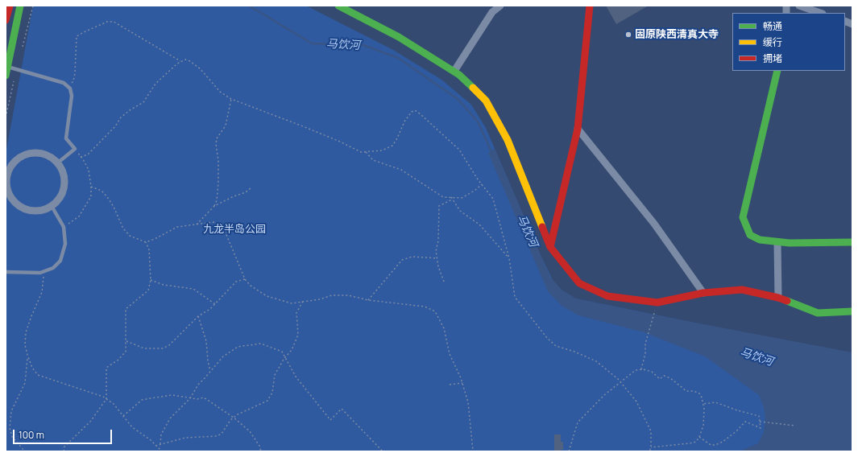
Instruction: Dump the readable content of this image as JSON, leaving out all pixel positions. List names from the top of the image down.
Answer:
{
  "water": ["马饮河"],
  "parks": ["九龙半岛公园"],
  "places": ["固原陕西清真大寺"],
  "legend": ["畅通", "缓行", "拥堵"],
  "scale_bar": "100 m"
}
